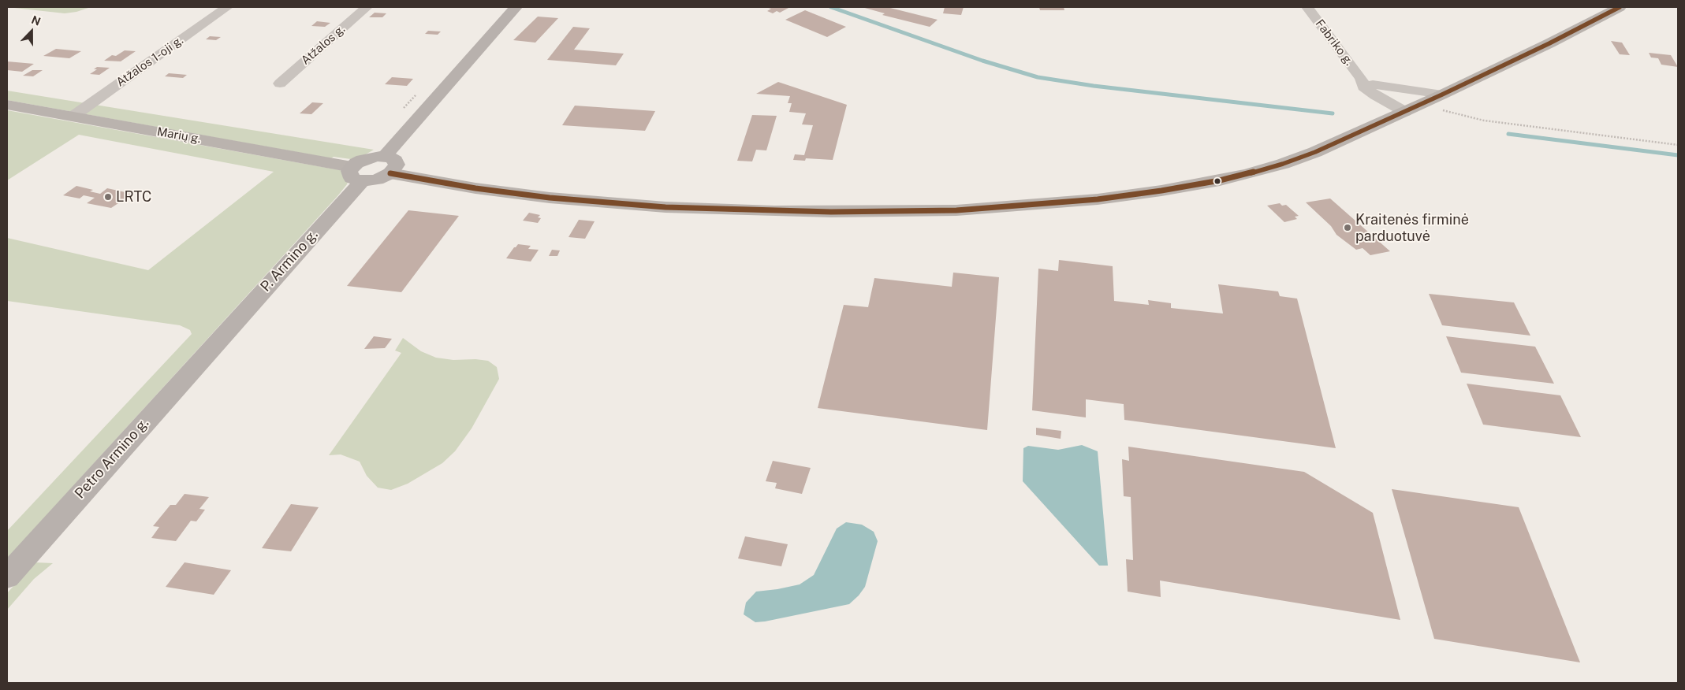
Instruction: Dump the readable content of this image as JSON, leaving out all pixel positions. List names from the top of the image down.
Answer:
{
  "streets": {
    "main road": ["P. Armino g.", "Petro Armino g."],
    "street": [
      "Fabriko g.",
      "Atžalos g.",
      "Atžalos 1-oji g.",
      "Marių g."
    ]
  },
  "crossings": [
    ["Atžalos 1-oji g.", "Marių g."],
    ["Marių g.", "P. Armino g."],
    ["P. Armino g.", "Petro Armino g."]
  ],
  "places": ["LRTC", "Kraitenės firminė parduotuvė"],
  "north": "top"
}
